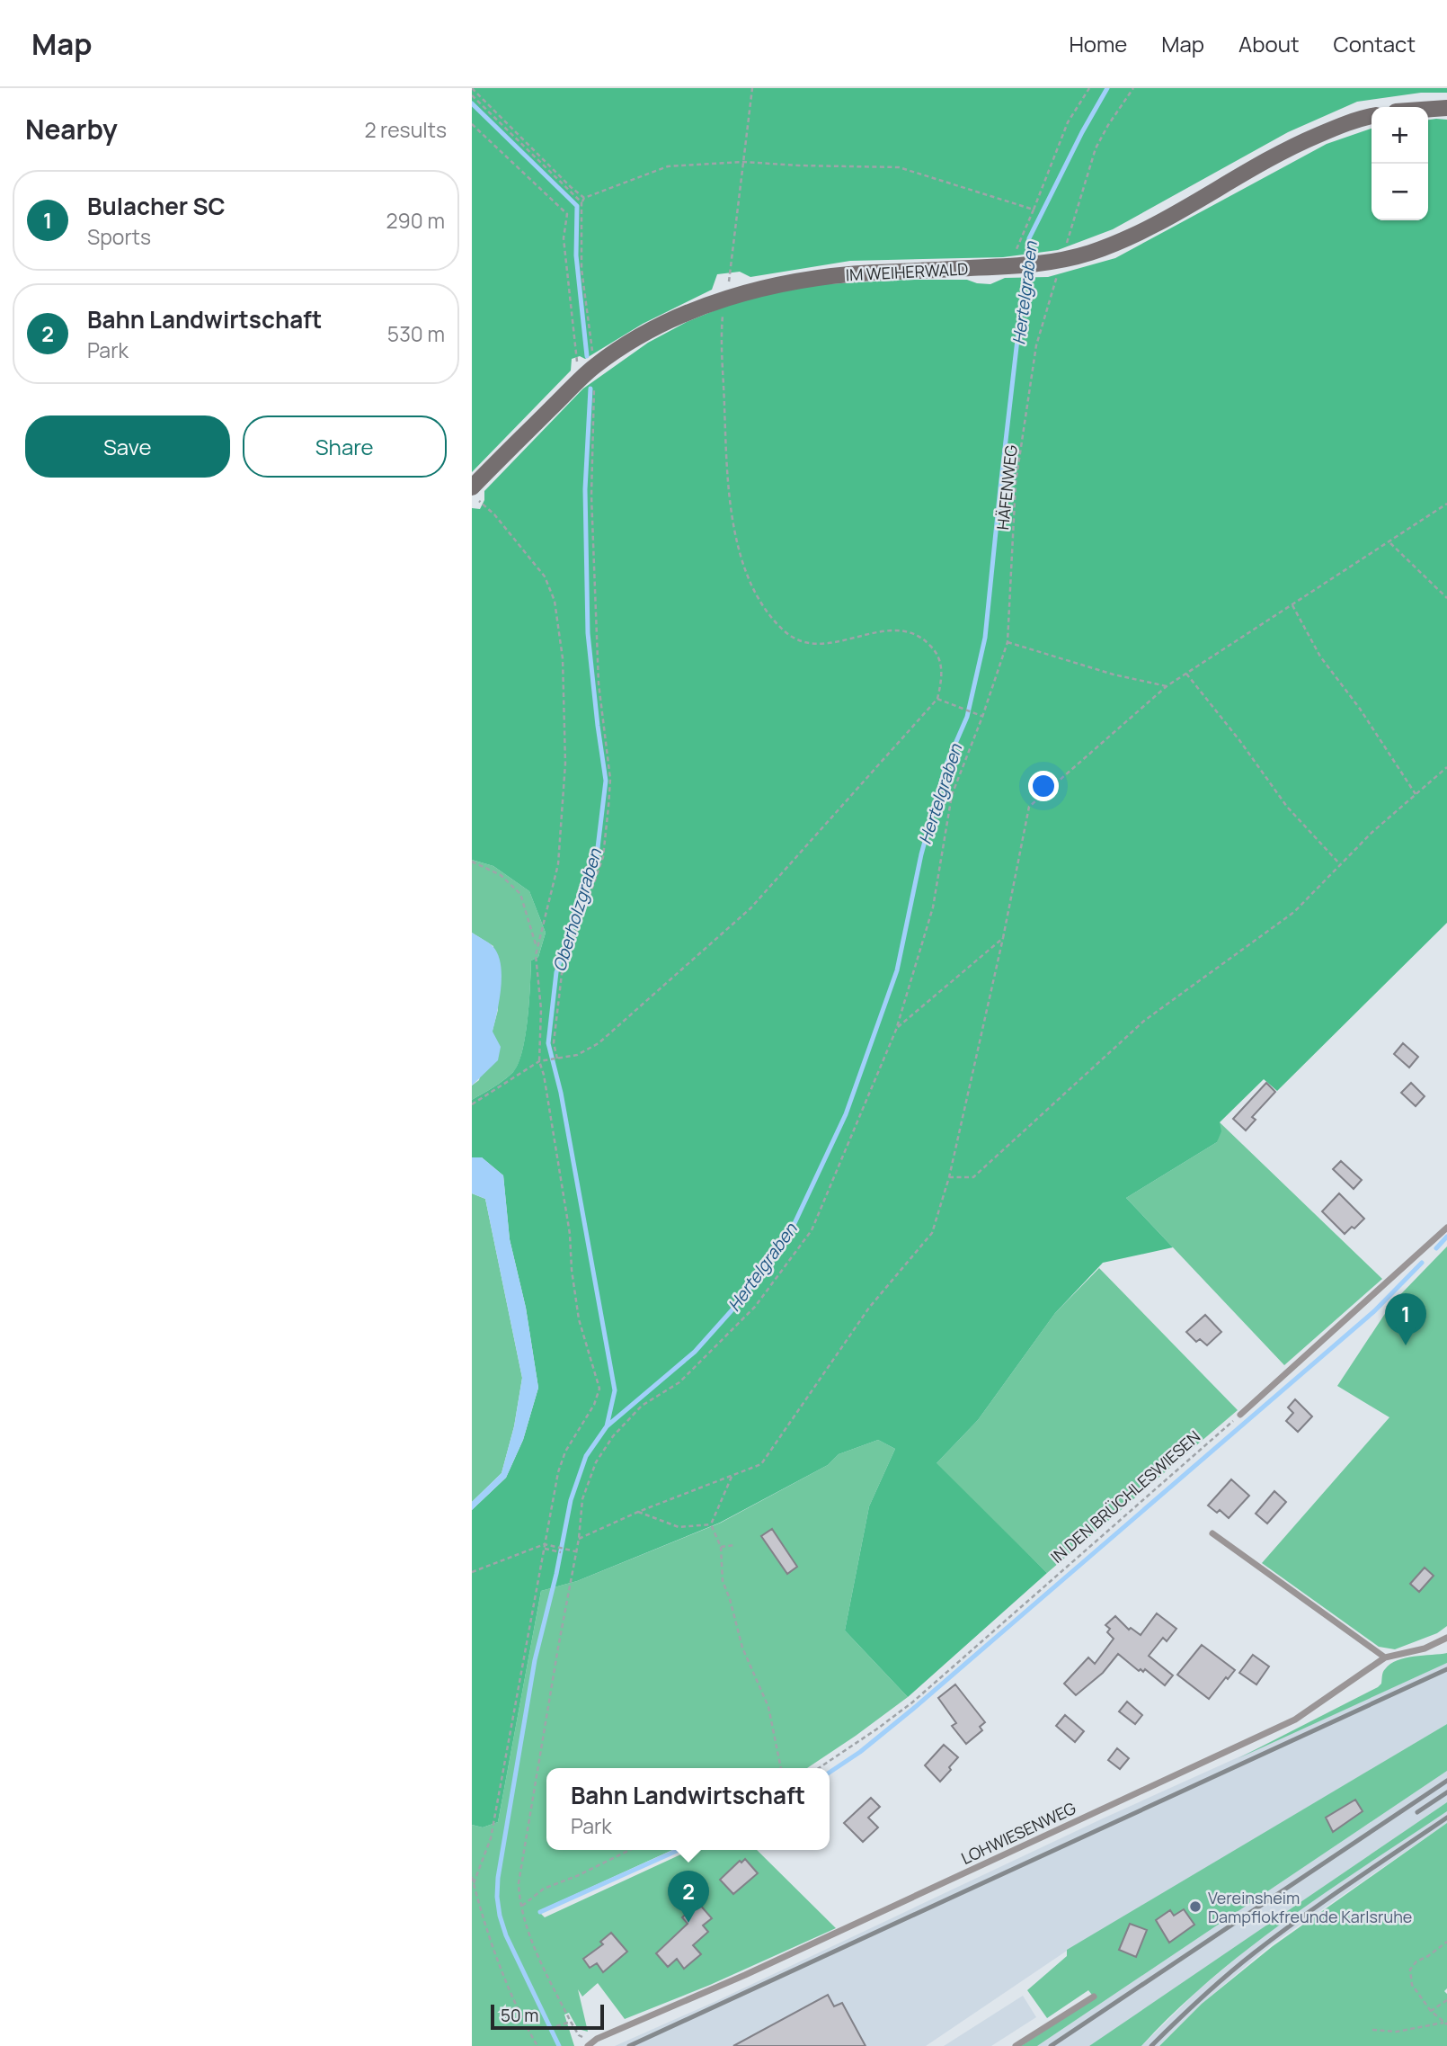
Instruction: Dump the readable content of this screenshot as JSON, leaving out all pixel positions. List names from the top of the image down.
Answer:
{
  "streets": {
    "street": ["IM WEIHERWALD"],
    "lane": ["LOHWIESENWEG"],
    "path": ["HÄFENWEG", "IN DEN BRÜCHLESWIESEN"]
  },
  "crossings": [
    ["IM WEIHERWALD", "HÄFENWEG"]
  ],
  "water": ["Hertelgraben", "Oberholzgraben"],
  "places": ["Vereinsheim Dampflokfreunde Karlsruhe"],
  "scale_bar": "50 m",
  "page": {
    "header": "Map",
    "nav": [
      "Home",
      "Map",
      "About",
      "Contact"
    ],
    "heading": ["Nearby", "2 results"],
    "map_buttons": ["+", "−"],
    "list": [
      {
        "mark": "1",
        "name": "Bulacher SC",
        "note": "Sports",
        "value": "290 m"
      },
      {
        "mark": "2",
        "name": "Bahn Landwirtschaft",
        "note": "Park",
        "value": "530 m"
      }
    ],
    "buttons": ["Save", "Share"],
    "pins": ["1", "2"],
    "popup": ["Bahn Landwirtschaft", "Park"],
    "scale": "50 m"
  }
}
